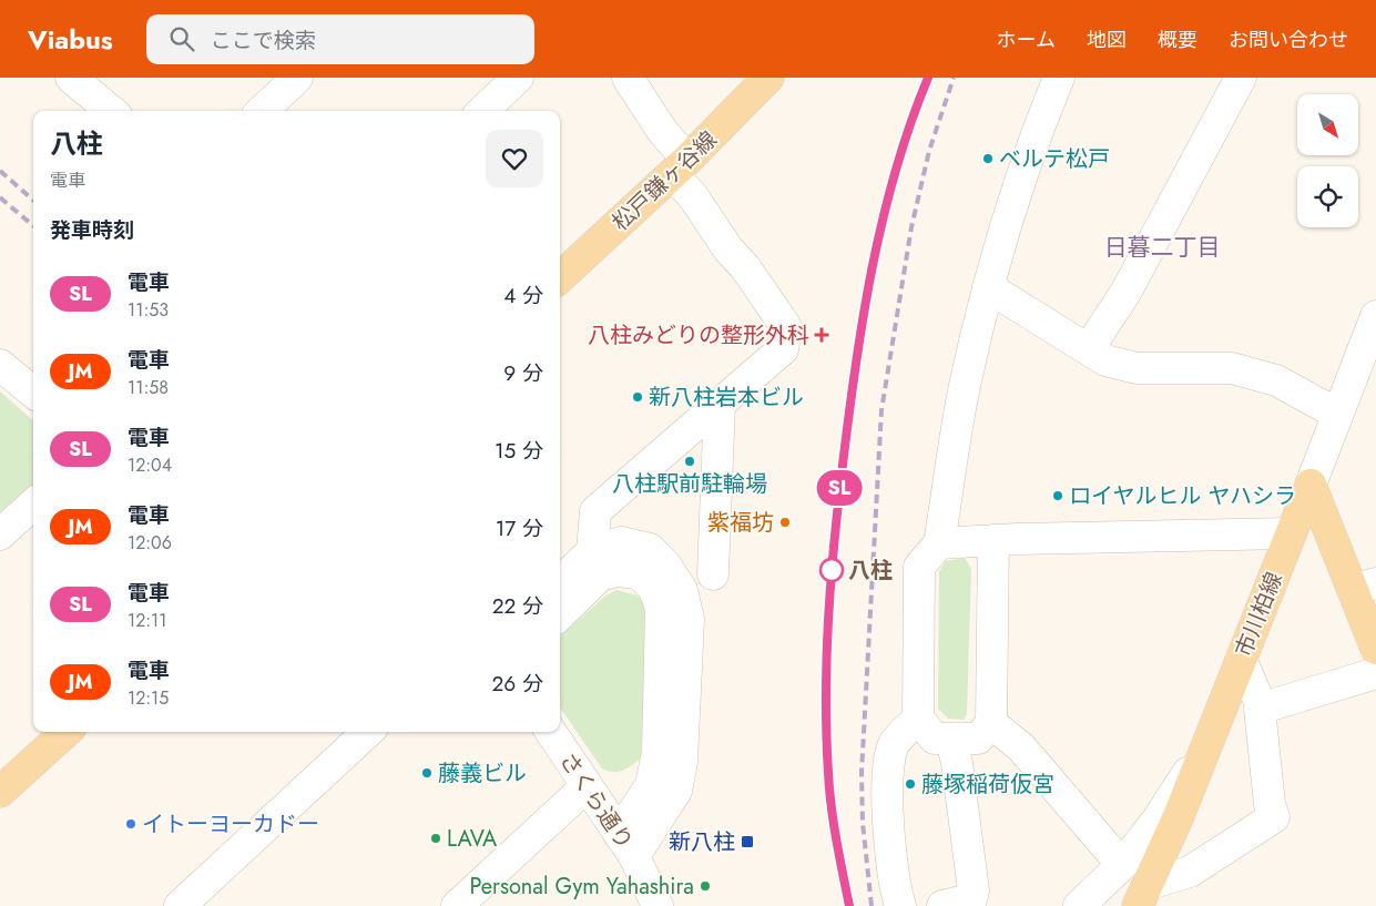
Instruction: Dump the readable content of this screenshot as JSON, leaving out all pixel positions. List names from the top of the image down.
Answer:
{
  "streets": {
    "main road": ["松戸鎌ヶ谷線", "市川柏線"],
    "street": ["さくら通り"]
  },
  "districts": ["日暮二丁目"],
  "places": {
    "other": [
      "ベルテ松戸",
      "新八柱岩本ビル",
      "八柱駅前駐輪場",
      "ロイヤルヒル ヤハシラ",
      "紫福坊",
      "八柱",
      "藤義ビル",
      "藤塚稲荷仮宮",
      "イトーヨーカドー",
      "LAVA",
      "Personal Gym Yahashira"
    ],
    "health": ["八柱みどりの整形外科"],
    "transit": ["新八柱"]
  },
  "north": "bottom right",
  "page": {
    "header": "Viabus",
    "search": "ここで検索",
    "nav": [
      "ホーム",
      "地図",
      "概要",
      "お問い合わせ"
    ],
    "on_map": "SL",
    "heading": [
      ["八柱", "電車"],
      "発車時刻"
    ],
    "list": [
      {
        "mark": "SL",
        "name": "電車",
        "note": "11:53",
        "value": "4 分"
      },
      {
        "mark": "JM",
        "name": "電車",
        "note": "11:58",
        "value": "9 分"
      },
      {
        "mark": "SL",
        "name": "電車",
        "note": "12:04",
        "value": "15 分"
      },
      {
        "mark": "JM",
        "name": "電車",
        "note": "12:06",
        "value": "17 分"
      },
      {
        "mark": "SL",
        "name": "電車",
        "note": "12:11",
        "value": "22 分"
      },
      {
        "mark": "JM",
        "name": "電車",
        "note": "12:15",
        "value": "26 分"
      }
    ]
  }
}
